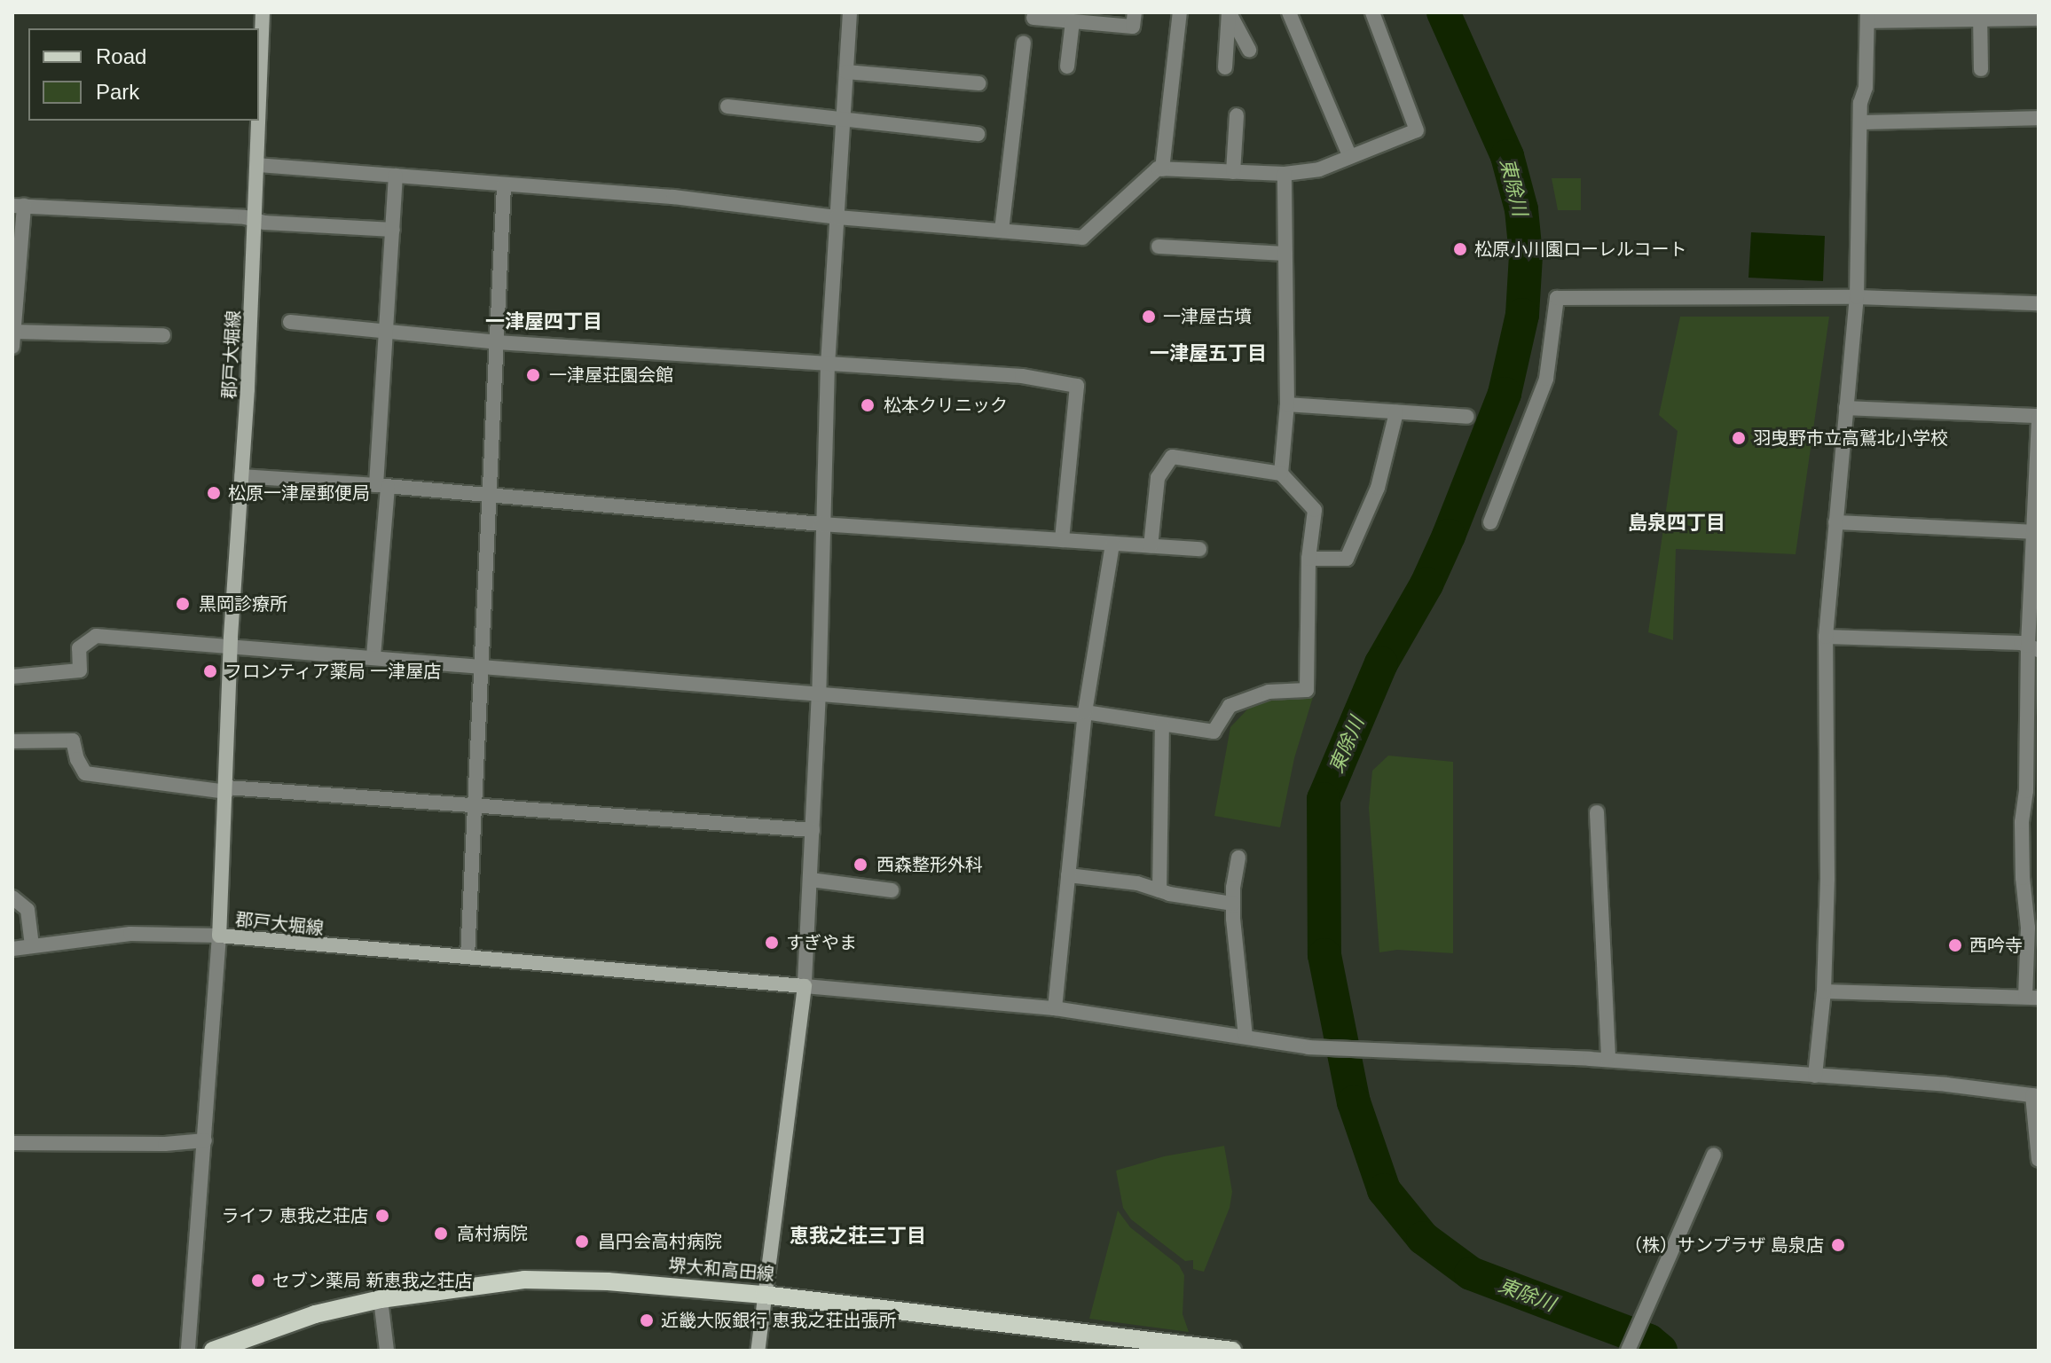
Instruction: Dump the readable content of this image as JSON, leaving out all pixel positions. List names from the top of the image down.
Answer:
{
  "streets": {
    "main road": ["郡戸大堀線", "堺大和高田線"]
  },
  "districts": [
    "一津屋四丁目",
    "一津屋五丁目",
    "島泉四丁目",
    "恵我之荘三丁目"
  ],
  "water": ["東除川"],
  "places": [
    "松原小川園ローレルコート",
    "一津屋古墳",
    "一津屋荘園会館",
    "松本クリニック",
    "羽曳野市立高鷲北小学校",
    "松原一津屋郵便局",
    "黒岡診療所",
    "フロンティア薬局 一津屋店",
    "西森整形外科",
    "すぎやま",
    "西吟寺",
    "ライフ 恵我之荘店",
    "高村病院",
    "昌円会高村病院",
    "（株）サンプラザ 島泉店",
    "セブン薬局 新恵我之荘店",
    "近畿大阪銀行 恵我之荘出張所"
  ],
  "legend": ["Road", "Park"]
}
